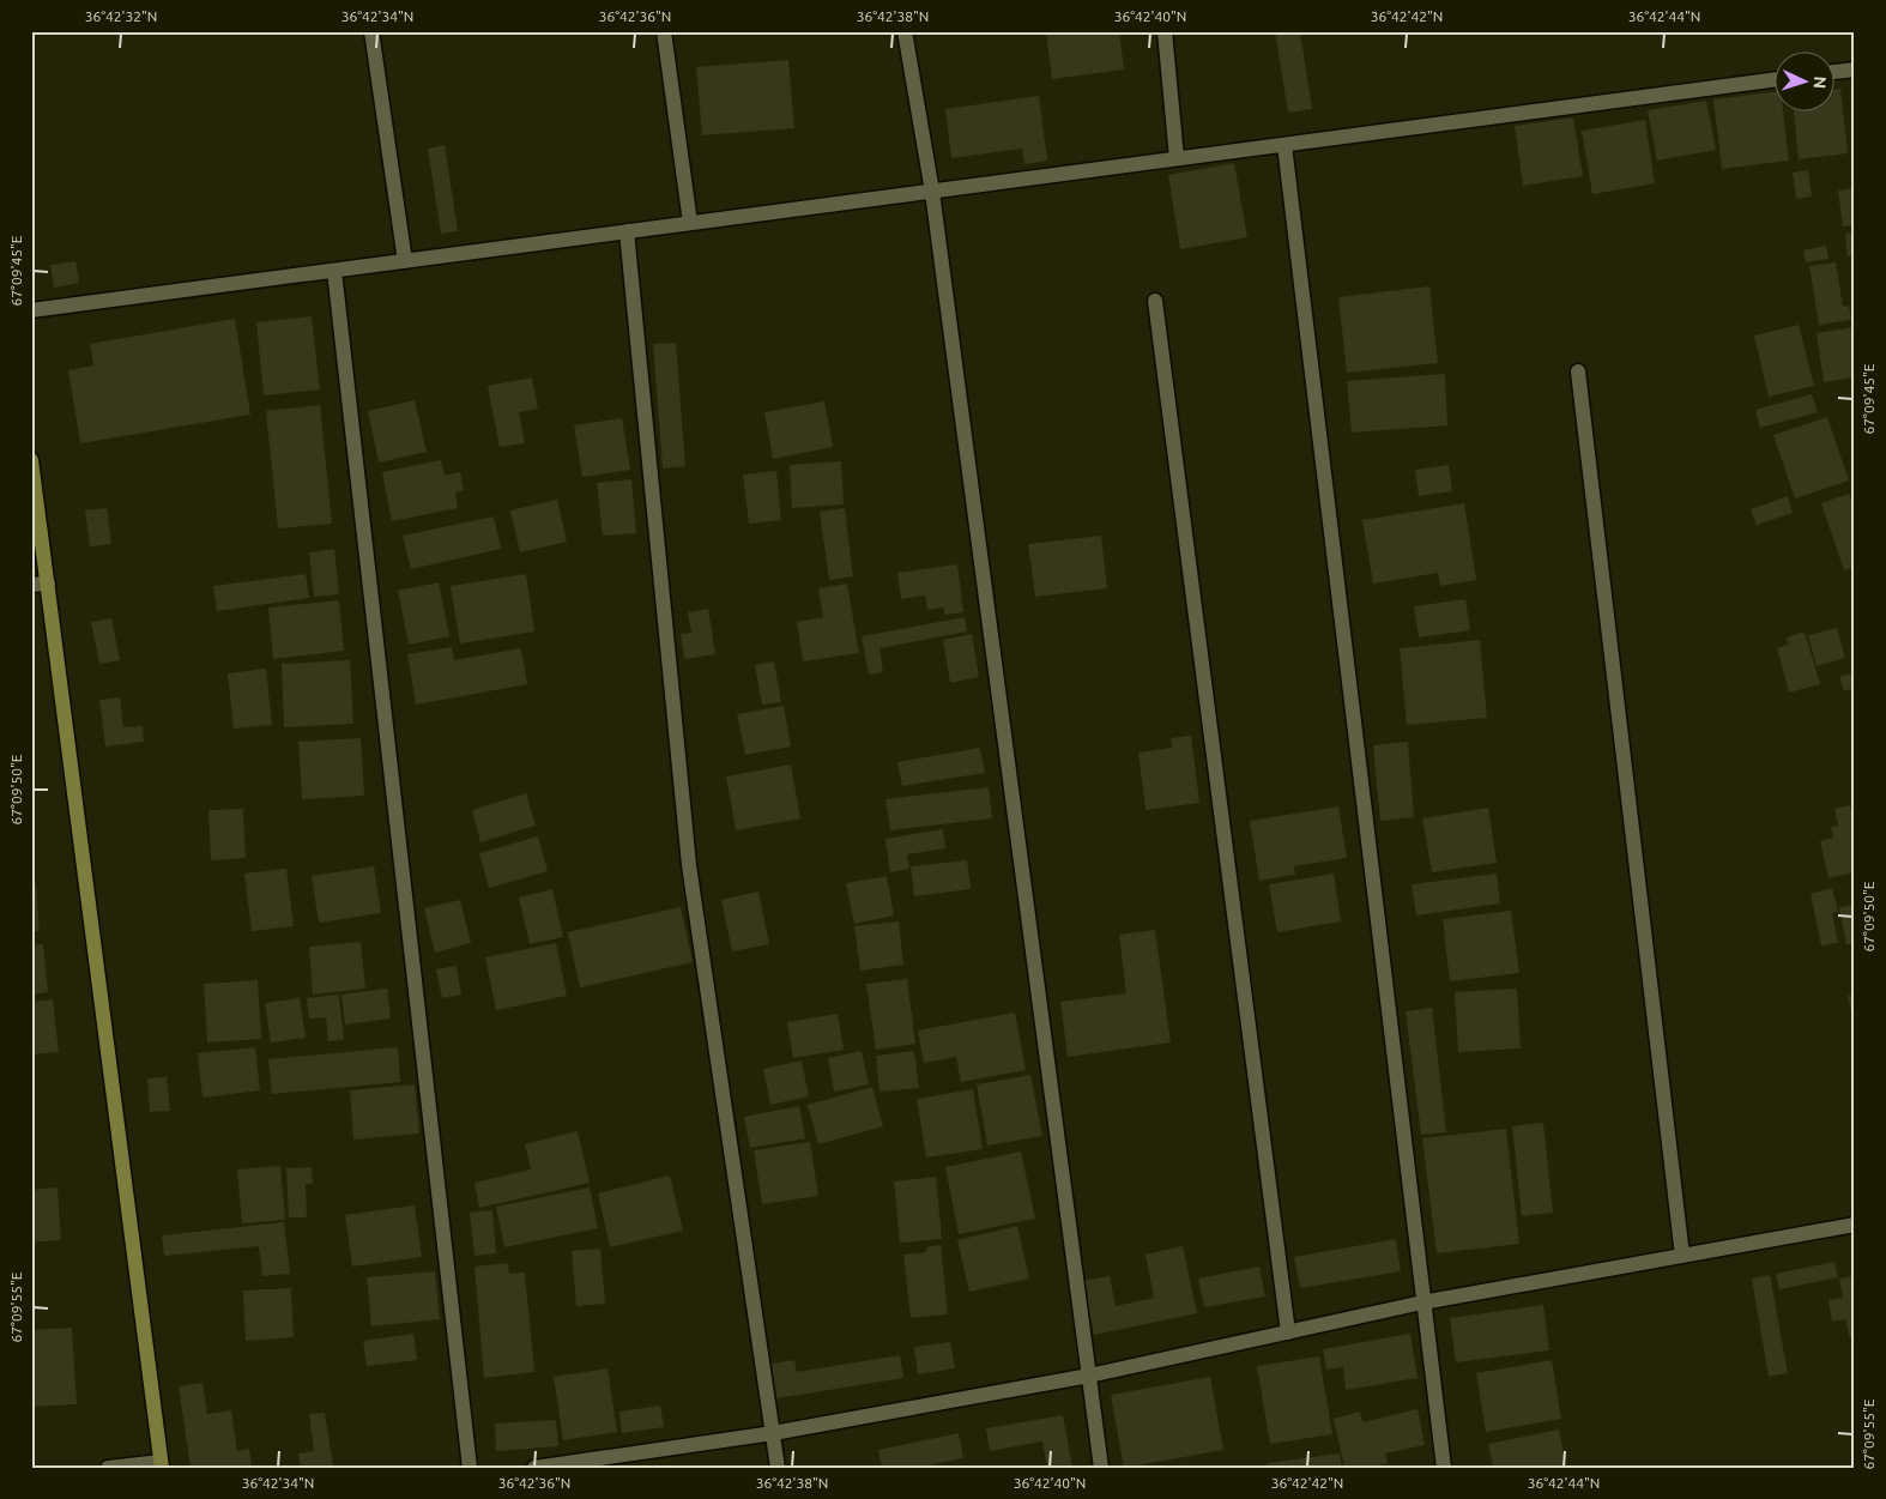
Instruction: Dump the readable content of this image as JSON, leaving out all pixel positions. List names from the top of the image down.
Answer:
{
  "north": "right",
  "coordinates": [
    "36°42'32\"N",
    "36°42'34\"N",
    "36°42'36\"N",
    "36°42'38\"N",
    "36°42'40\"N",
    "36°42'42\"N",
    "36°42'44\"N",
    "67°09'45\"E",
    "67°09'50\"E",
    "67°09'55\"E"
  ]
}
